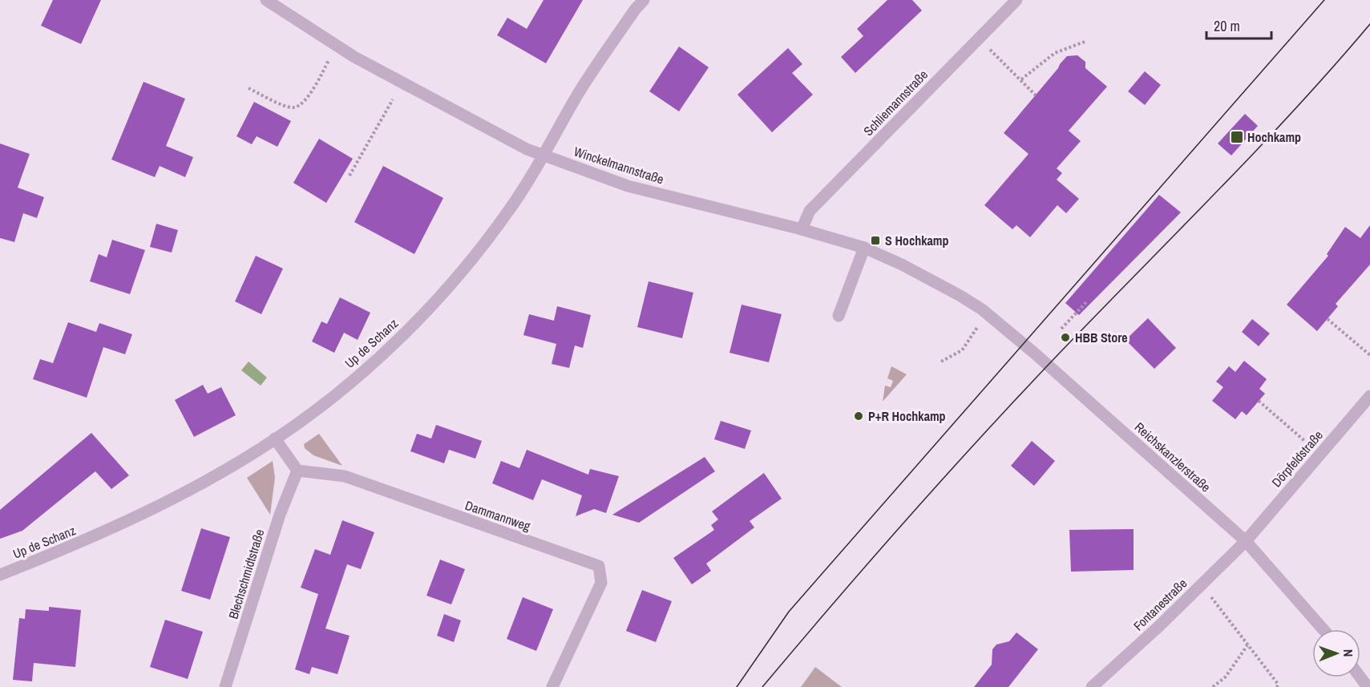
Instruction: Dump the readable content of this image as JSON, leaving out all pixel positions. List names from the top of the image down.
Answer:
{
  "streets": {
    "street": [
      "Schliemannstraße",
      "Winckelmannstraße",
      "Up de Schanz",
      "Reichskanzlerstraße",
      "Dörpfeldstraße",
      "Dammannweg",
      "Blechschmidtstraße",
      "Fontanestraße"
    ]
  },
  "crossings": [
    ["Schliemannstraße", "Winckelmannstraße"],
    ["Winckelmannstraße", "Up de Schanz"],
    ["Winckelmannstraße", "Reichskanzlerstraße"],
    ["Reichskanzlerstraße", "Dörpfeldstraße"],
    ["Reichskanzlerstraße", "Fontanestraße"],
    ["Dörpfeldstraße", "Fontanestraße"],
    ["Dammannweg", "Blechschmidtstraße"]
  ],
  "places": {
    "transit": ["Hochkamp", "S Hochkamp"],
    "other": ["HBB Store", "P+R Hochkamp"]
  },
  "scale_bar": "20 m",
  "north": "right"
}
